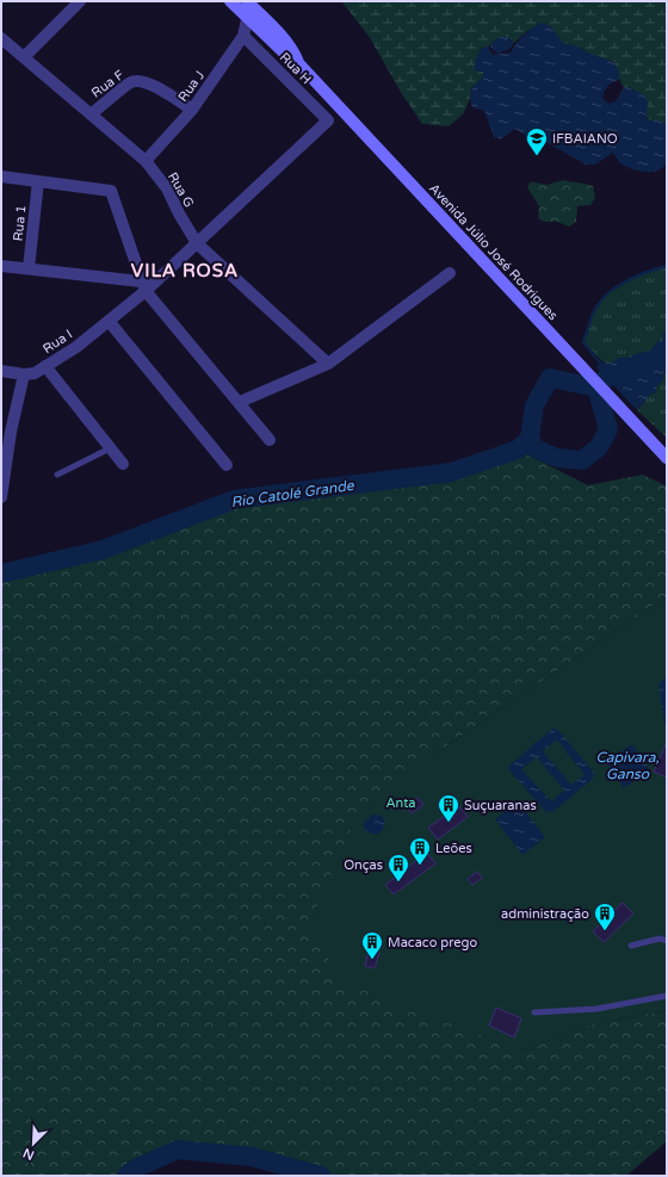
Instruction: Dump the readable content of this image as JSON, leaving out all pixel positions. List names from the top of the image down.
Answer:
{
  "streets": {
    "main road": ["Avenida Júlio José Rodrigues"],
    "street": [
      "Rua H",
      "Rua F",
      "Rua J",
      "Rua G",
      "Rua 1",
      "Rua I"
    ]
  },
  "crossings": [
    ["Rua H", "Rua J"],
    ["Rua H", "Rua I"],
    ["Rua F", "Rua J"],
    ["Rua F", "Rua G"],
    ["Rua J", "Rua G"],
    ["Rua J", "Avenida Júlio José Rodrigues"],
    ["Rua G", "Rua I"]
  ],
  "districts": ["VILA ROSA"],
  "water": ["Rio Catolé Grande", "Capivara, Ganso"],
  "parks": ["Anta"],
  "places": {
    "school or university": ["IFBAIANO"],
    "building": [
      "Suçuaranas",
      "Leões",
      "Onças",
      "administração",
      "Macaco prego"
    ]
  },
  "north": "bottom left"
}
